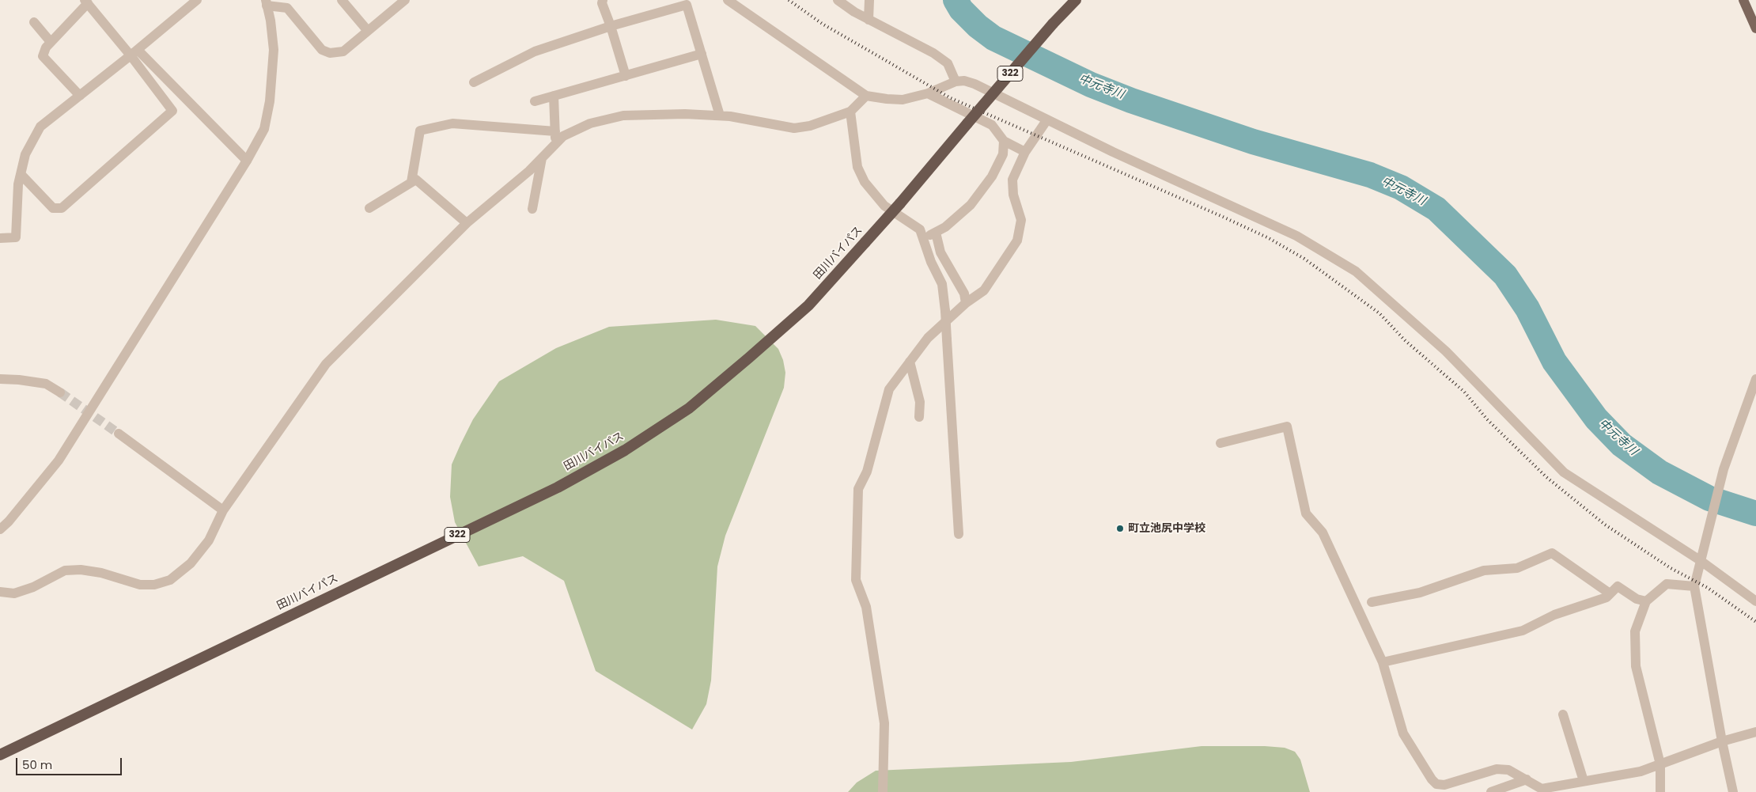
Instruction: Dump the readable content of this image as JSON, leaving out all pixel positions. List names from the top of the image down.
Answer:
{
  "streets": {
    "highway": ["322", "田川バイパス"]
  },
  "water": ["中元寺川"],
  "places": ["町立池尻中学校"],
  "scale_bar": "50 m"
}
